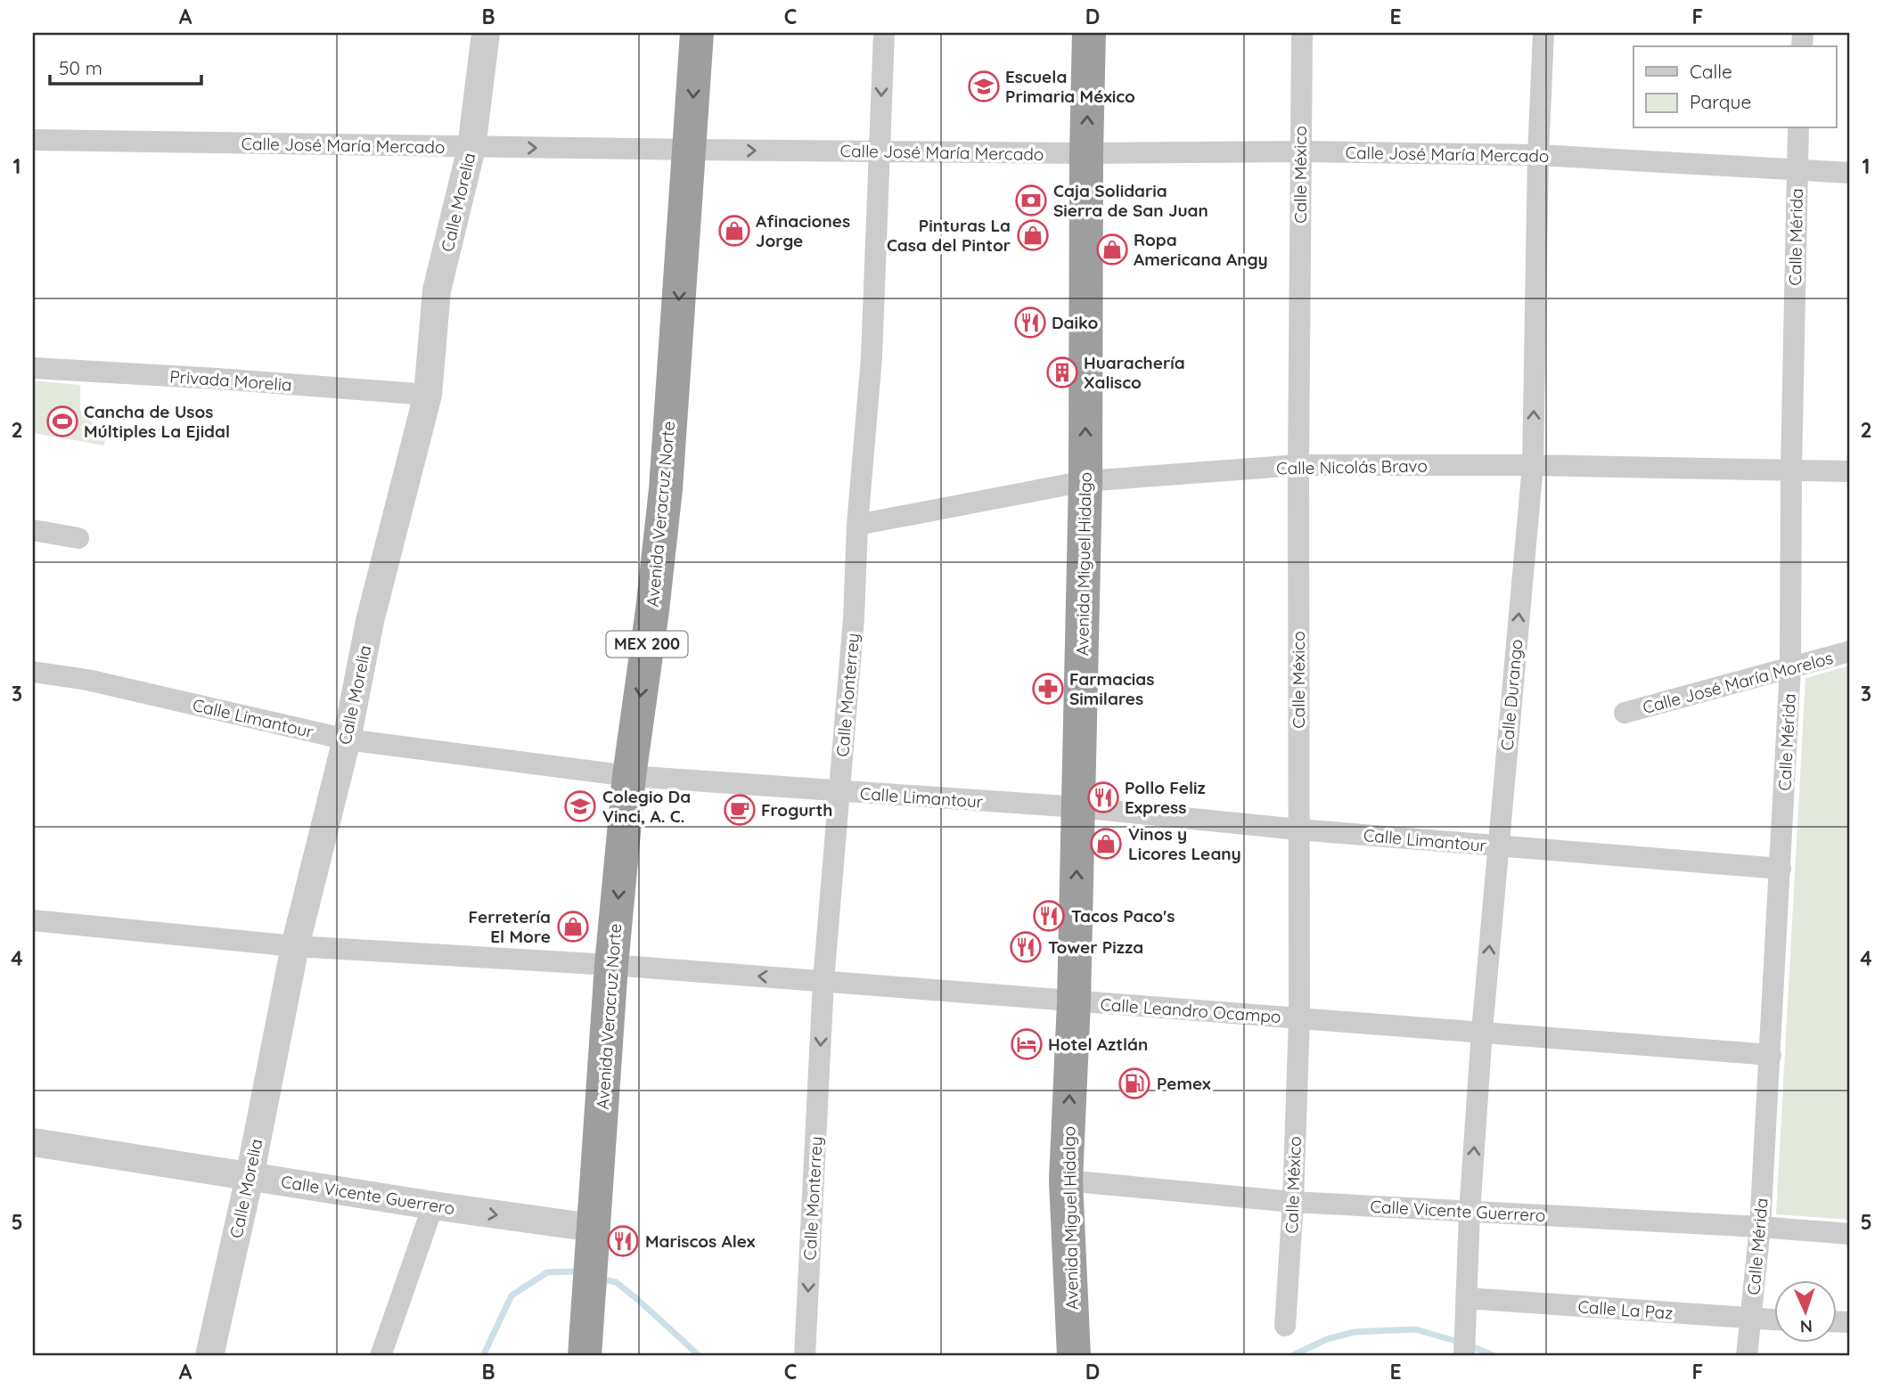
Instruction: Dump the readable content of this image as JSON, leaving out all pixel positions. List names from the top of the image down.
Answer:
{
  "streets": {
    "highway": ["Avenida Veracruz Norte", "Avenida Miguel Hidalgo", "MEX 200"],
    "street": [
      "Calle José María Mercado",
      "Calle México",
      "Calle Morelia",
      "Calle Mérida",
      "Privada Morelia",
      "Calle Nicolás Bravo",
      "Calle José María Morelos",
      "Calle Monterrey",
      "Calle Durango",
      "Calle Limantour",
      "Calle Leandro Ocampo",
      "Calle Vicente Guerrero",
      "Calle La Paz"
    ]
  },
  "crossings": [
    ["Calle José María Mercado", "Calle México"],
    ["Calle José María Mercado", "Calle Morelia"],
    ["Calle José María Mercado", "Calle Mérida"],
    ["Calle José María Mercado", "Avenida Veracruz Norte"],
    ["Calle José María Mercado", "Avenida Miguel Hidalgo"],
    ["Calle José María Mercado", "Calle Monterrey"],
    ["Calle José María Mercado", "Calle Durango"],
    ["Calle México", "Calle Nicolás Bravo"],
    ["Calle México", "Calle Limantour"],
    ["Calle México", "Calle Leandro Ocampo"],
    ["Calle México", "Calle Vicente Guerrero"],
    ["Calle Morelia", "Privada Morelia"],
    ["Calle Morelia", "Calle Limantour"],
    ["Calle Morelia", "Calle Leandro Ocampo"],
    ["Calle Morelia", "Calle Vicente Guerrero"],
    ["Calle Mérida", "Calle Nicolás Bravo"],
    ["Calle Mérida", "Calle José María Morelos"],
    ["Calle Mérida", "Calle Limantour"],
    ["Calle Mérida", "Calle Leandro Ocampo"],
    ["Calle Mérida", "Calle Vicente Guerrero"],
    ["Calle Mérida", "Calle La Paz"],
    ["Calle Nicolás Bravo", "Avenida Miguel Hidalgo"],
    ["Calle Nicolás Bravo", "Calle Monterrey"],
    ["Calle Nicolás Bravo", "Calle Durango"],
    ["Avenida Veracruz Norte", "MEX 200"],
    ["Avenida Veracruz Norte", "Calle Limantour"],
    ["Avenida Veracruz Norte", "Calle Leandro Ocampo"],
    ["Avenida Veracruz Norte", "Calle Vicente Guerrero"],
    ["Avenida Miguel Hidalgo", "Calle Limantour"],
    ["Avenida Miguel Hidalgo", "Calle Leandro Ocampo"],
    ["Avenida Miguel Hidalgo", "Calle Vicente Guerrero"],
    ["MEX 200", "Calle Vicente Guerrero"],
    ["Calle Monterrey", "Calle Limantour"],
    ["Calle Monterrey", "Calle Leandro Ocampo"],
    ["Calle Durango", "Calle Limantour"],
    ["Calle Durango", "Calle Leandro Ocampo"],
    ["Calle Durango", "Calle Vicente Guerrero"],
    ["Calle Durango", "Calle La Paz"]
  ],
  "one_way": [
    "Avenida Veracruz Norte",
    "Avenida Miguel Hidalgo",
    "Calle Monterrey",
    "Calle Durango"
  ],
  "places": {
    "school or university": ["Escuela Primaria México", "Colegio Da Vinci, A. C."],
    "bank": ["Caja Solidaria Sierra de San Juan"],
    "shop": [
      "Afinaciones Jorge",
      "Pinturas La Casa del Pintor",
      "Ropa Americana Angy",
      "Vinos y Licores Leany",
      "Ferretería El More"
    ],
    "restaurant": [
      "Daiko",
      "Pollo Feliz Express",
      "Tacos Paco's",
      "Tower Pizza",
      "Mariscos Alex"
    ],
    "building": ["Huarachería Xalisco"],
    "sports": ["Cancha de Usos Múltiples La Ejidal"],
    "pharmacy": ["Farmacias Similares"],
    "cafe": ["Frogurth"],
    "hotel": ["Hotel Aztlán"],
    "fuel station": ["Pemex"]
  },
  "legend": ["Calle", "Parque"],
  "scale_bar": "50 m",
  "north": "bottom",
  "grid": {
    "columns": [
      "A",
      "B",
      "C",
      "D",
      "E",
      "F"
    ],
    "rows": [
      "1",
      "2",
      "3",
      "4",
      "5"
    ]
  }
}
